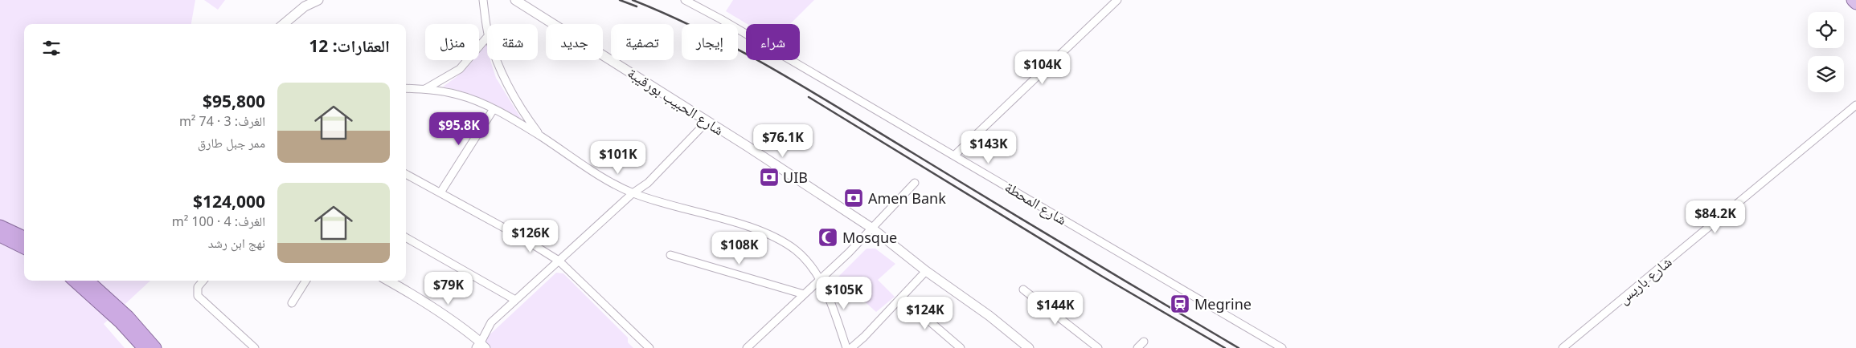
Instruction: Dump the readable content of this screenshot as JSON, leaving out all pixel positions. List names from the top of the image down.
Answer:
{
  "streets": {
    "street": ["شارع الحبيب بورقيبة", "شارع المحطة", "شارع باريس"]
  },
  "places": {
    "bank": ["UIB", "Amen Bank"],
    "mosque": ["Mosque"],
    "station": ["Megrine"]
  },
  "page": {
    "chip": [
      "شراء",
      "إيجار",
      "تصفية",
      "جديد",
      "شقة",
      "منزل"
    ],
    "heading": "العقارات: 12",
    "price": [
      "$104K",
      "$95.8K",
      "$76.1K",
      "$143K",
      "$101K",
      "$84.2K",
      "$126K",
      "$108K",
      "$79K",
      "$105K",
      "$144K",
      "$124K"
    ],
    "list": [
      {
        "name": "$95,800",
        "note": "الغرف: 3 · 74 m² · ممر جبل طارق"
      },
      {
        "name": "$124,000",
        "note": "الغرف: 4 · 100 m² · نهج ابن رشد"
      }
    ]
  }
}
